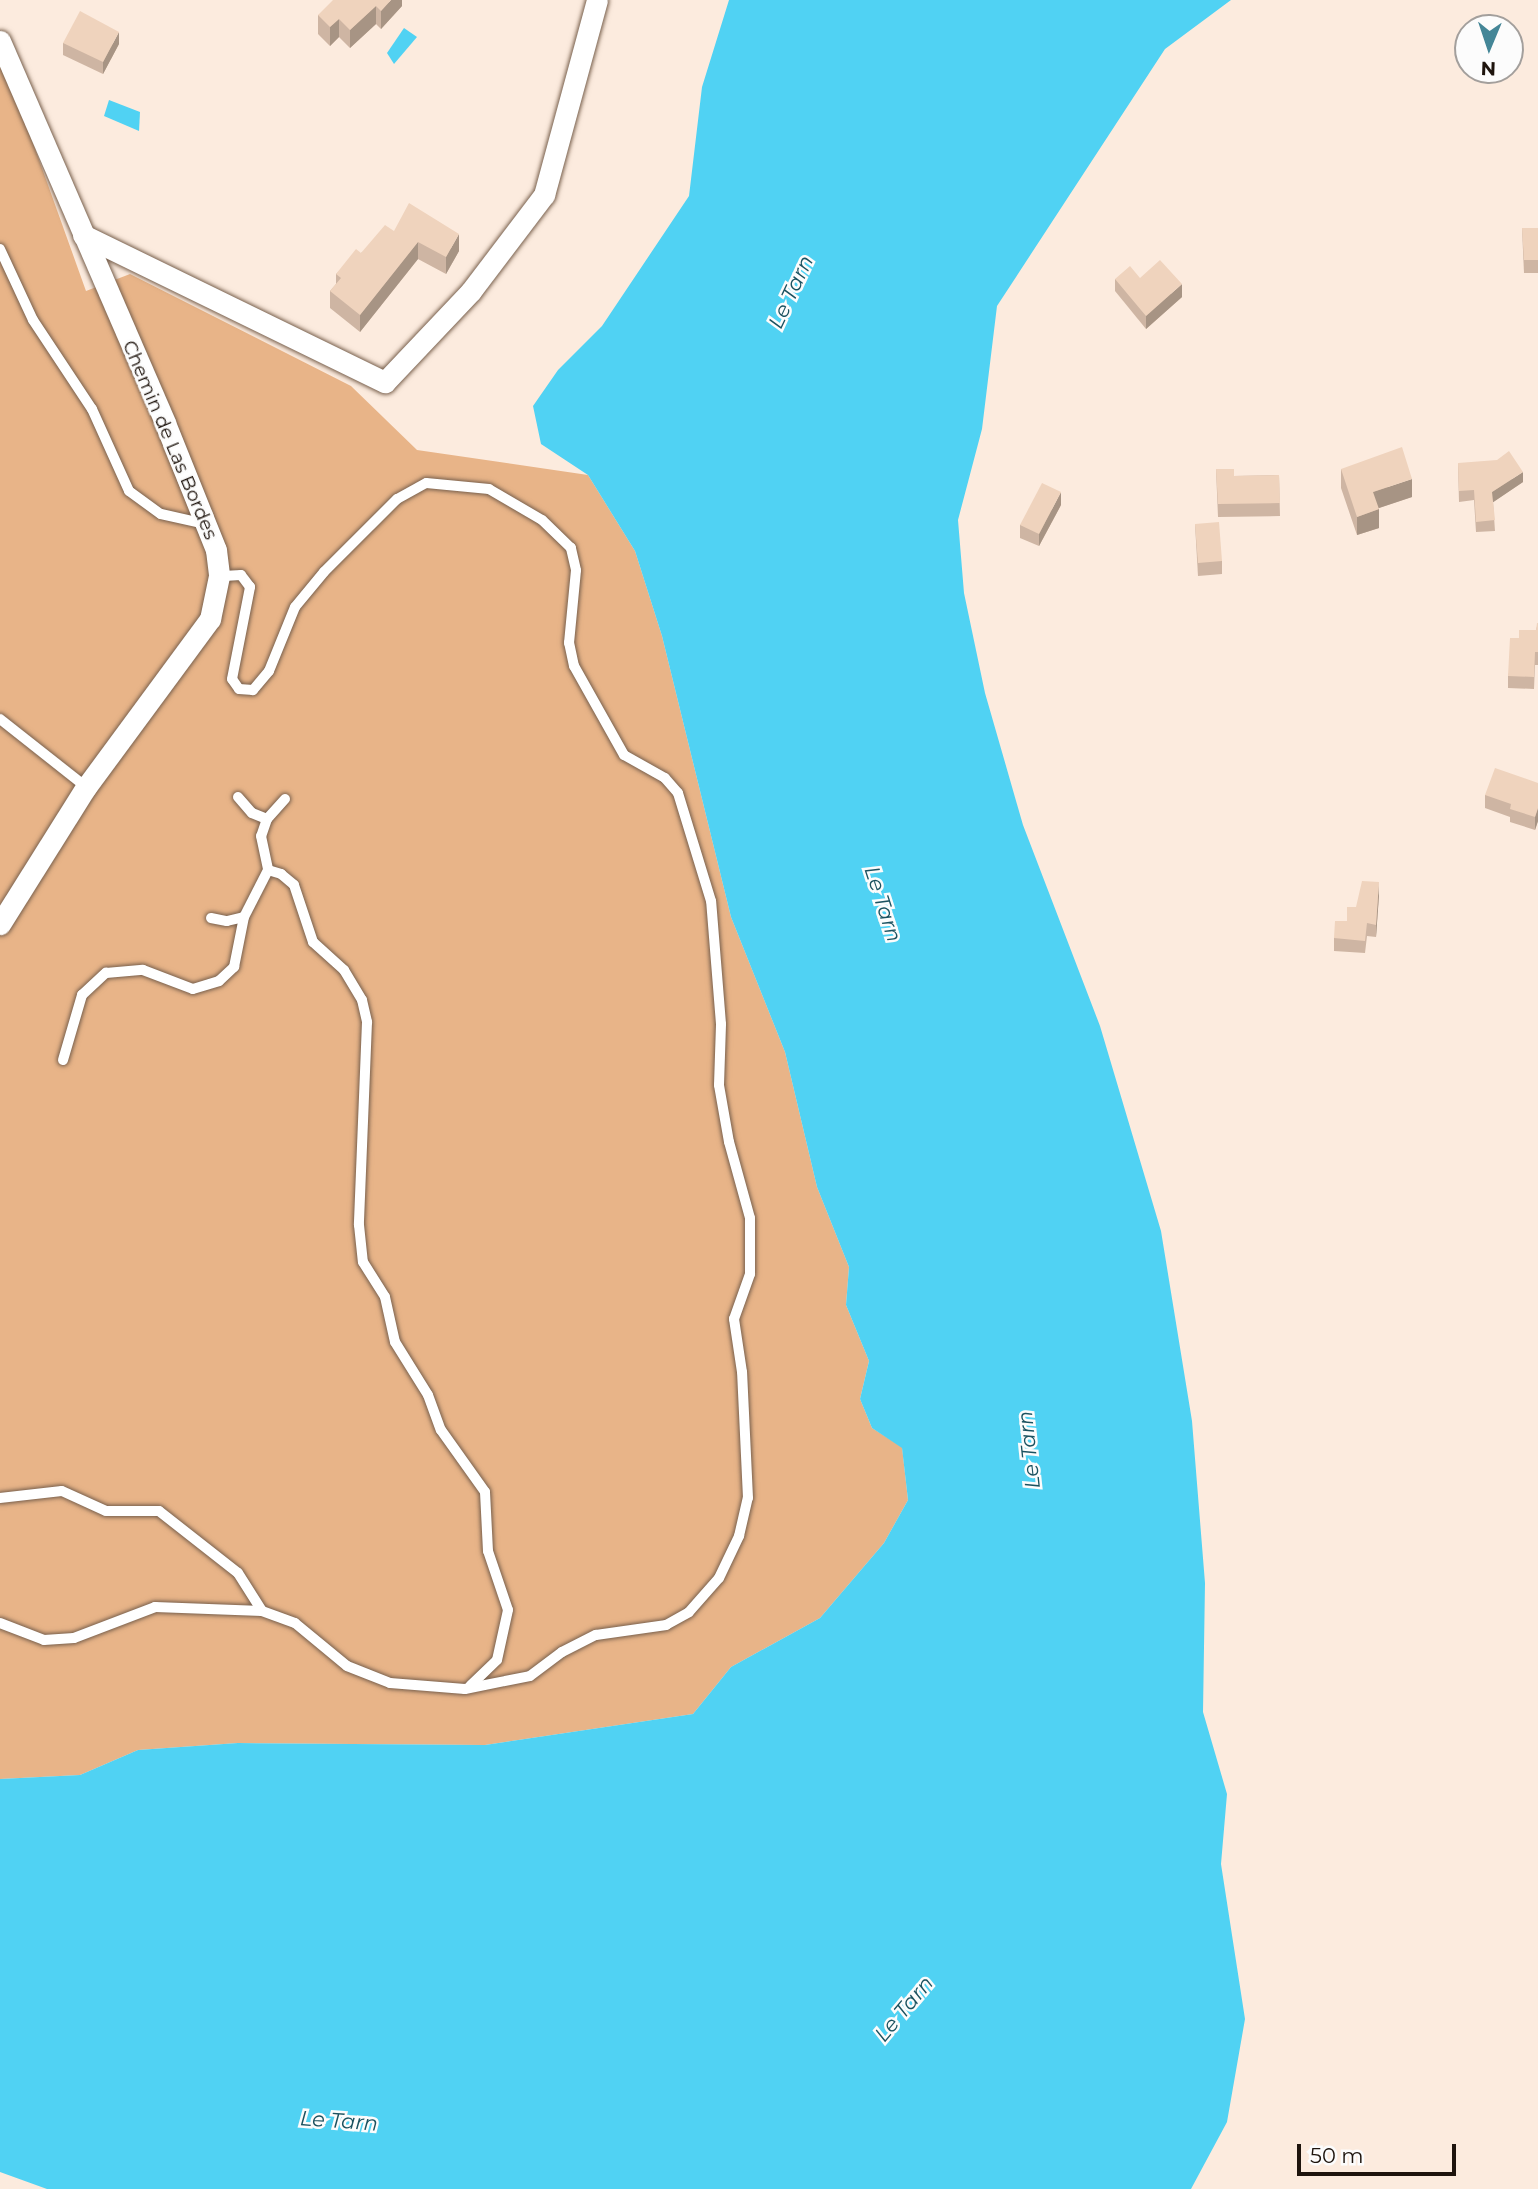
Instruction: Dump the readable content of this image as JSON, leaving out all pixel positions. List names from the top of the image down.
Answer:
{
  "streets": {
    "street": ["Chemin de Las Bordes"]
  },
  "water": ["Le Tarn"],
  "scale_bar": "50 m",
  "north": "bottom"
}
